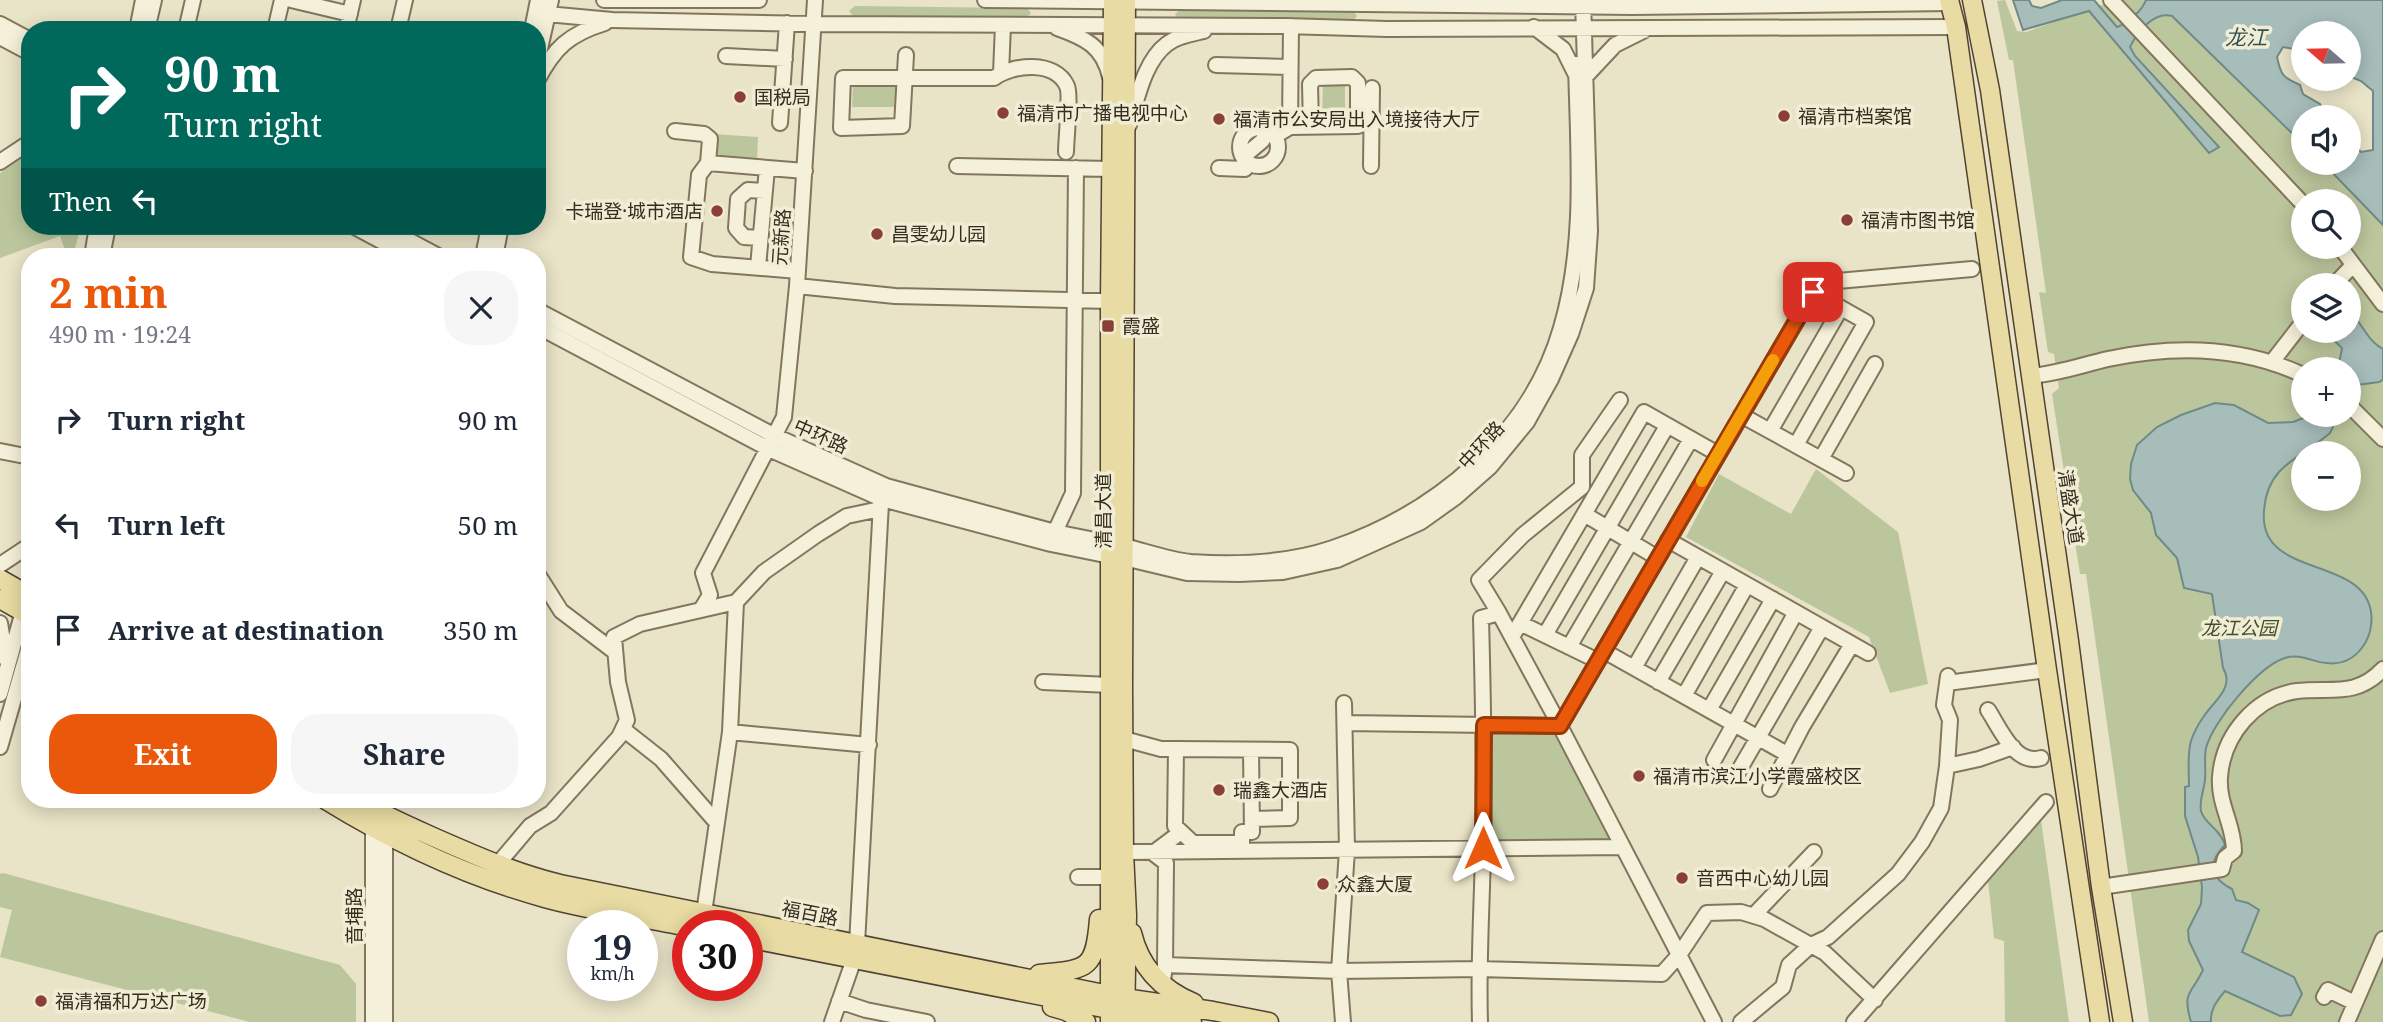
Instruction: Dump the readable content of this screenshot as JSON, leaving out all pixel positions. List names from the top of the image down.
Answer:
{
  "streets": {
    "main road": ["清盛大道", "清昌大道", "福百路"],
    "street": ["元新路", "中环路", "音埔路"]
  },
  "crossings": [
    ["元新路", "中环路"],
    ["中环路", "清昌大道"],
    ["清昌大道", "福百路"],
    ["福百路", "音埔路"]
  ],
  "water": ["龙江"],
  "parks": ["龙江公园"],
  "places": {
    "other": [
      "国税局",
      "福清市广播电视中心",
      "福清市档案馆",
      "福清市公安局出入境接待大厅",
      "卡瑞登·城市酒店",
      "福清市图书馆",
      "昌雯幼儿园",
      "福清市滨江小学霞盛校区",
      "瑞鑫大酒店",
      "音西中心幼儿园",
      "众鑫大厦",
      "福清福和万达广场"
    ],
    "transit": ["霞盛"]
  },
  "north": "left",
  "page": {
    "map_buttons": ["+", "−"],
    "turn": ["90 m", "Turn right"],
    "then": "Then",
    "heading": ["2 min", "490 m · 19:24"],
    "list": [
      {
        "name": "Turn right",
        "value": "90 m"
      },
      {
        "name": "Turn left",
        "value": "50 m"
      },
      {
        "name": "Arrive at destination",
        "value": "350 m"
      }
    ],
    "buttons": ["Exit", "Share"],
    "speed": "19 km/h",
    "limit": "30"
  }
}
